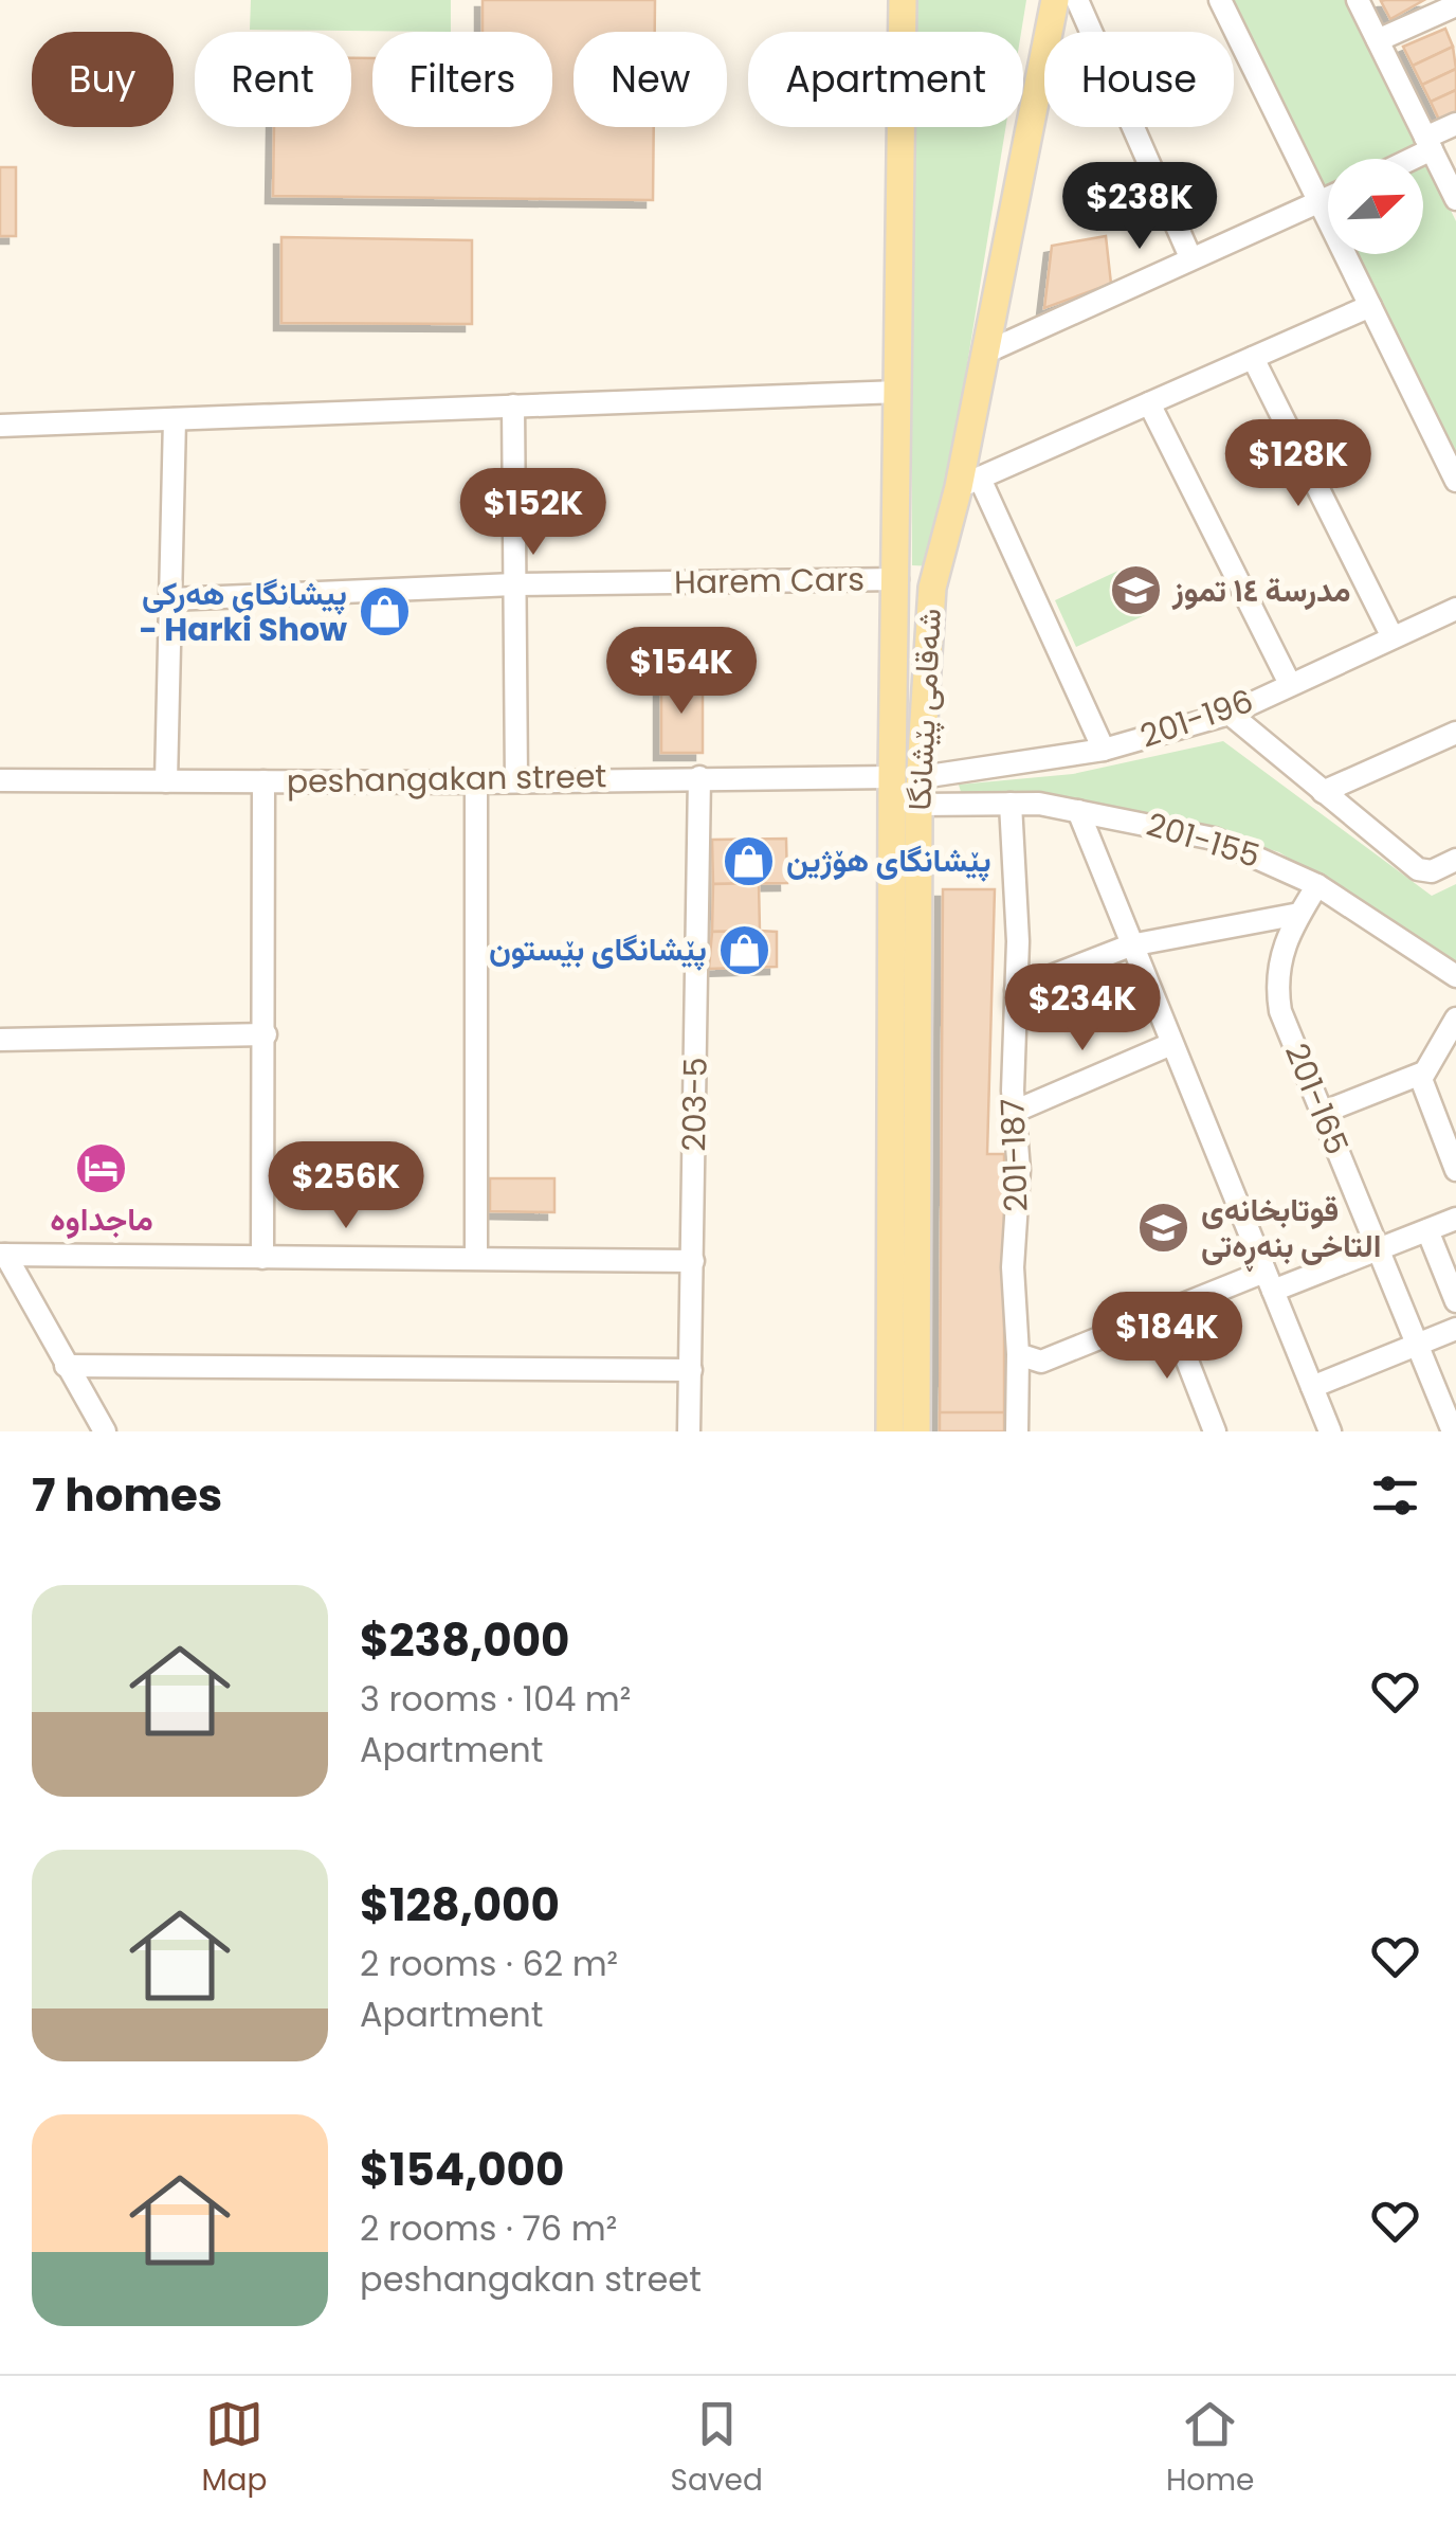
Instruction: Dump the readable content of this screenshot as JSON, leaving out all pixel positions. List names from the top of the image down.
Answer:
{
  "streets": {
    "main road": ["شەقامی پێشانگا"],
    "street": [
      "Harem Cars",
      "201-196",
      "peshangakan street",
      "201-155",
      "201-165",
      "203-5",
      "201-187"
    ]
  },
  "crossings": [
    ["Harem Cars", "شەقامی پێشانگا"],
    ["شەقامی پێشانگا", "201-196"],
    ["شەقامی پێشانگا", "peshangakan street"],
    ["شەقامی پێشانگا", "201-155"],
    ["201-196", "201-155"],
    ["peshangakan street", "203-5"],
    ["201-155", "201-165"],
    ["201-155", "201-187"]
  ],
  "places": {
    "school or university": ["مدرسة ١٤ تموز", "قوتابخانەی التاخی بنەڕەتی"],
    "shop": ["پیشانگای هەرکی - Harki Show", "پێشانگای هۆژین", "پێشانگای بێستون"],
    "hotel": ["ماجداوە"]
  },
  "north": "top right",
  "page": {
    "chip": [
      "Buy",
      "Rent",
      "Filters",
      "New",
      "Apartment",
      "House"
    ],
    "price": [
      "$238K",
      "$128K",
      "$152K",
      "$154K",
      "$234K",
      "$256K",
      "$184K"
    ],
    "heading": "7 homes",
    "list": [
      {
        "name": "$238,000",
        "note": "3 rooms · 104 m² · Apartment"
      },
      {
        "name": "$128,000",
        "note": "2 rooms · 62 m² · Apartment"
      },
      {
        "name": "$154,000",
        "note": "2 rooms · 76 m² · peshangakan street"
      }
    ],
    "tabs": ["Map", "Saved", "Home"]
  }
}
